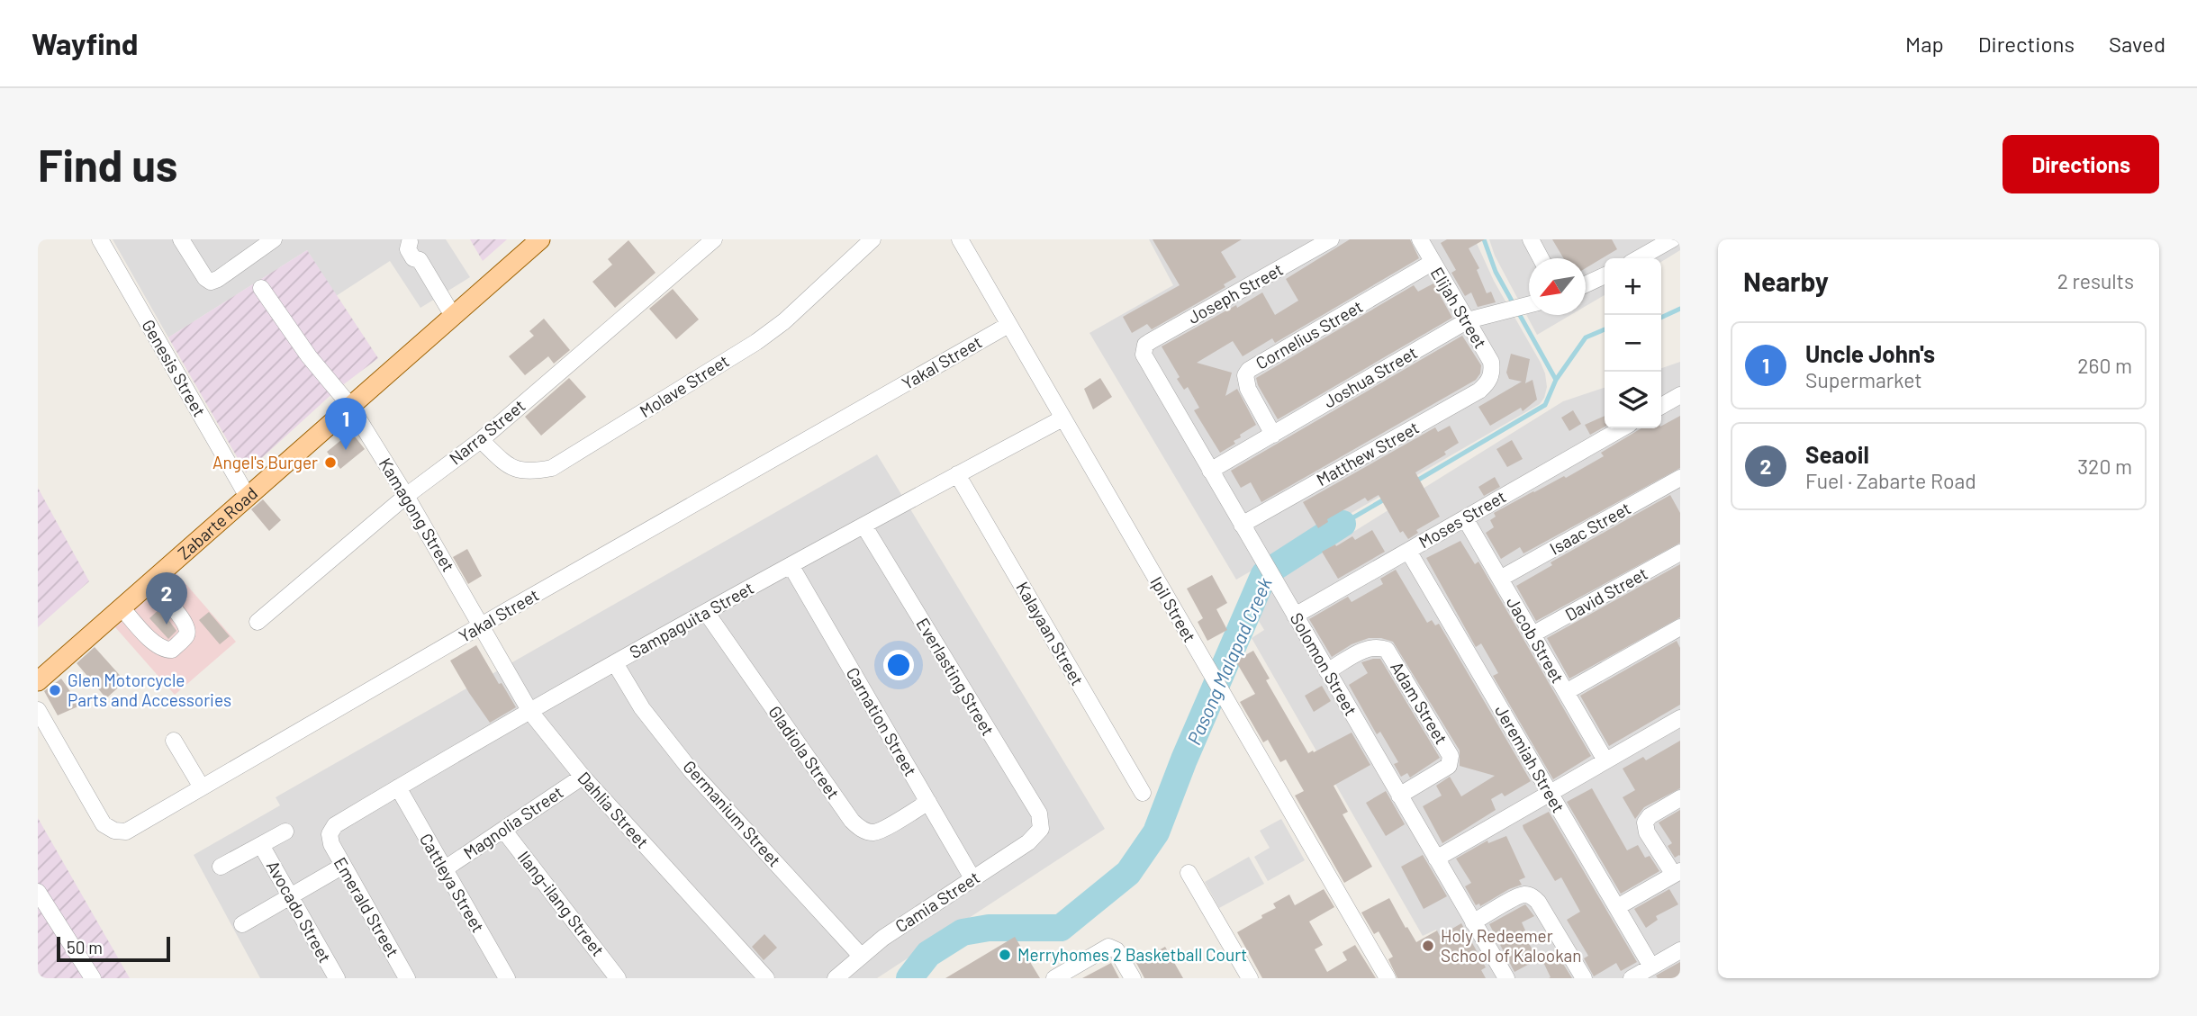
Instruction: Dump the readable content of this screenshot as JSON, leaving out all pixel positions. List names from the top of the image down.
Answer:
{
  "streets": {
    "main road": ["Zabarte Road"],
    "street": [
      "Joseph Street",
      "Elijah Street",
      "Cornelius Street",
      "Yakal Street",
      "Genesis Street",
      "Joshua Street",
      "Molave Street",
      "Narra Street",
      "Matthew Street",
      "Kamagong Street",
      "Moses Street",
      "Isaac Street",
      "David Street",
      "Ipil Street",
      "Sampaguita Street",
      "Kalayaan Street",
      "Jacob Street",
      "Solomon Street",
      "Everlasting Street",
      "Adam Street",
      "Carnation Street",
      "Gladiola Street",
      "Jeremiah Street",
      "Dahlia Street",
      "Germanium Street",
      "Magnolia Street",
      "Cattleya Street",
      "Camia Street",
      "Ilang-ilang Street",
      "Emerald Street",
      "Avocado Street"
    ]
  },
  "crossings": [
    ["Joseph Street", "Solomon Street"],
    ["Elijah Street", "Cornelius Street"],
    ["Elijah Street", "Joshua Street"],
    ["Elijah Street", "Matthew Street"],
    ["Cornelius Street", "Joshua Street"],
    ["Yakal Street", "Kamagong Street"],
    ["Yakal Street", "Ipil Street"],
    ["Yakal Street", "Dahlia Street"],
    ["Genesis Street", "Zabarte Road"],
    ["Joshua Street", "Solomon Street"],
    ["Molave Street", "Narra Street"],
    ["Narra Street", "Kamagong Street"],
    ["Matthew Street", "Solomon Street"],
    ["Kamagong Street", "Zabarte Road"],
    ["Kamagong Street", "Dahlia Street"],
    ["Moses Street", "Jacob Street"],
    ["Moses Street", "Solomon Street"],
    ["Moses Street", "Jeremiah Street"],
    ["Isaac Street", "Jacob Street"],
    ["David Street", "Jacob Street"],
    ["Ipil Street", "Sampaguita Street"],
    ["Sampaguita Street", "Kalayaan Street"],
    ["Sampaguita Street", "Everlasting Street"],
    ["Sampaguita Street", "Carnation Street"],
    ["Sampaguita Street", "Gladiola Street"],
    ["Sampaguita Street", "Dahlia Street"],
    ["Sampaguita Street", "Germanium Street"],
    ["Sampaguita Street", "Cattleya Street"],
    ["Sampaguita Street", "Emerald Street"],
    ["Solomon Street", "Adam Street"],
    ["Everlasting Street", "Camia Street"],
    ["Carnation Street", "Gladiola Street"],
    ["Carnation Street", "Camia Street"],
    ["Dahlia Street", "Magnolia Street"],
    ["Germanium Street", "Camia Street"],
    ["Magnolia Street", "Cattleya Street"],
    ["Magnolia Street", "Ilang-ilang Street"]
  ],
  "water": ["Pasong Malapad Creek"],
  "places": [
    "Angel's Burger",
    "Glen Motorcycle Parts and Accessories",
    "Holy Redeemer School of Kalookan",
    "Merryhomes 2 Basketball Court"
  ],
  "scale_bar": "50 m",
  "north": "bottom left",
  "page": {
    "header": "Wayfind",
    "nav": ["Map", "Directions", "Saved"],
    "buttons": "Directions",
    "title": "Find us",
    "heading": ["Nearby", "2 results"],
    "map_buttons": ["+", "−"],
    "list": [
      {
        "mark": "1",
        "name": "Uncle John's",
        "note": "Supermarket",
        "value": "260 m"
      },
      {
        "mark": "2",
        "name": "Seaoil",
        "note": "Fuel · Zabarte Road",
        "value": "320 m"
      }
    ],
    "pins": ["1", "2"],
    "scale": "50 m"
  }
}
